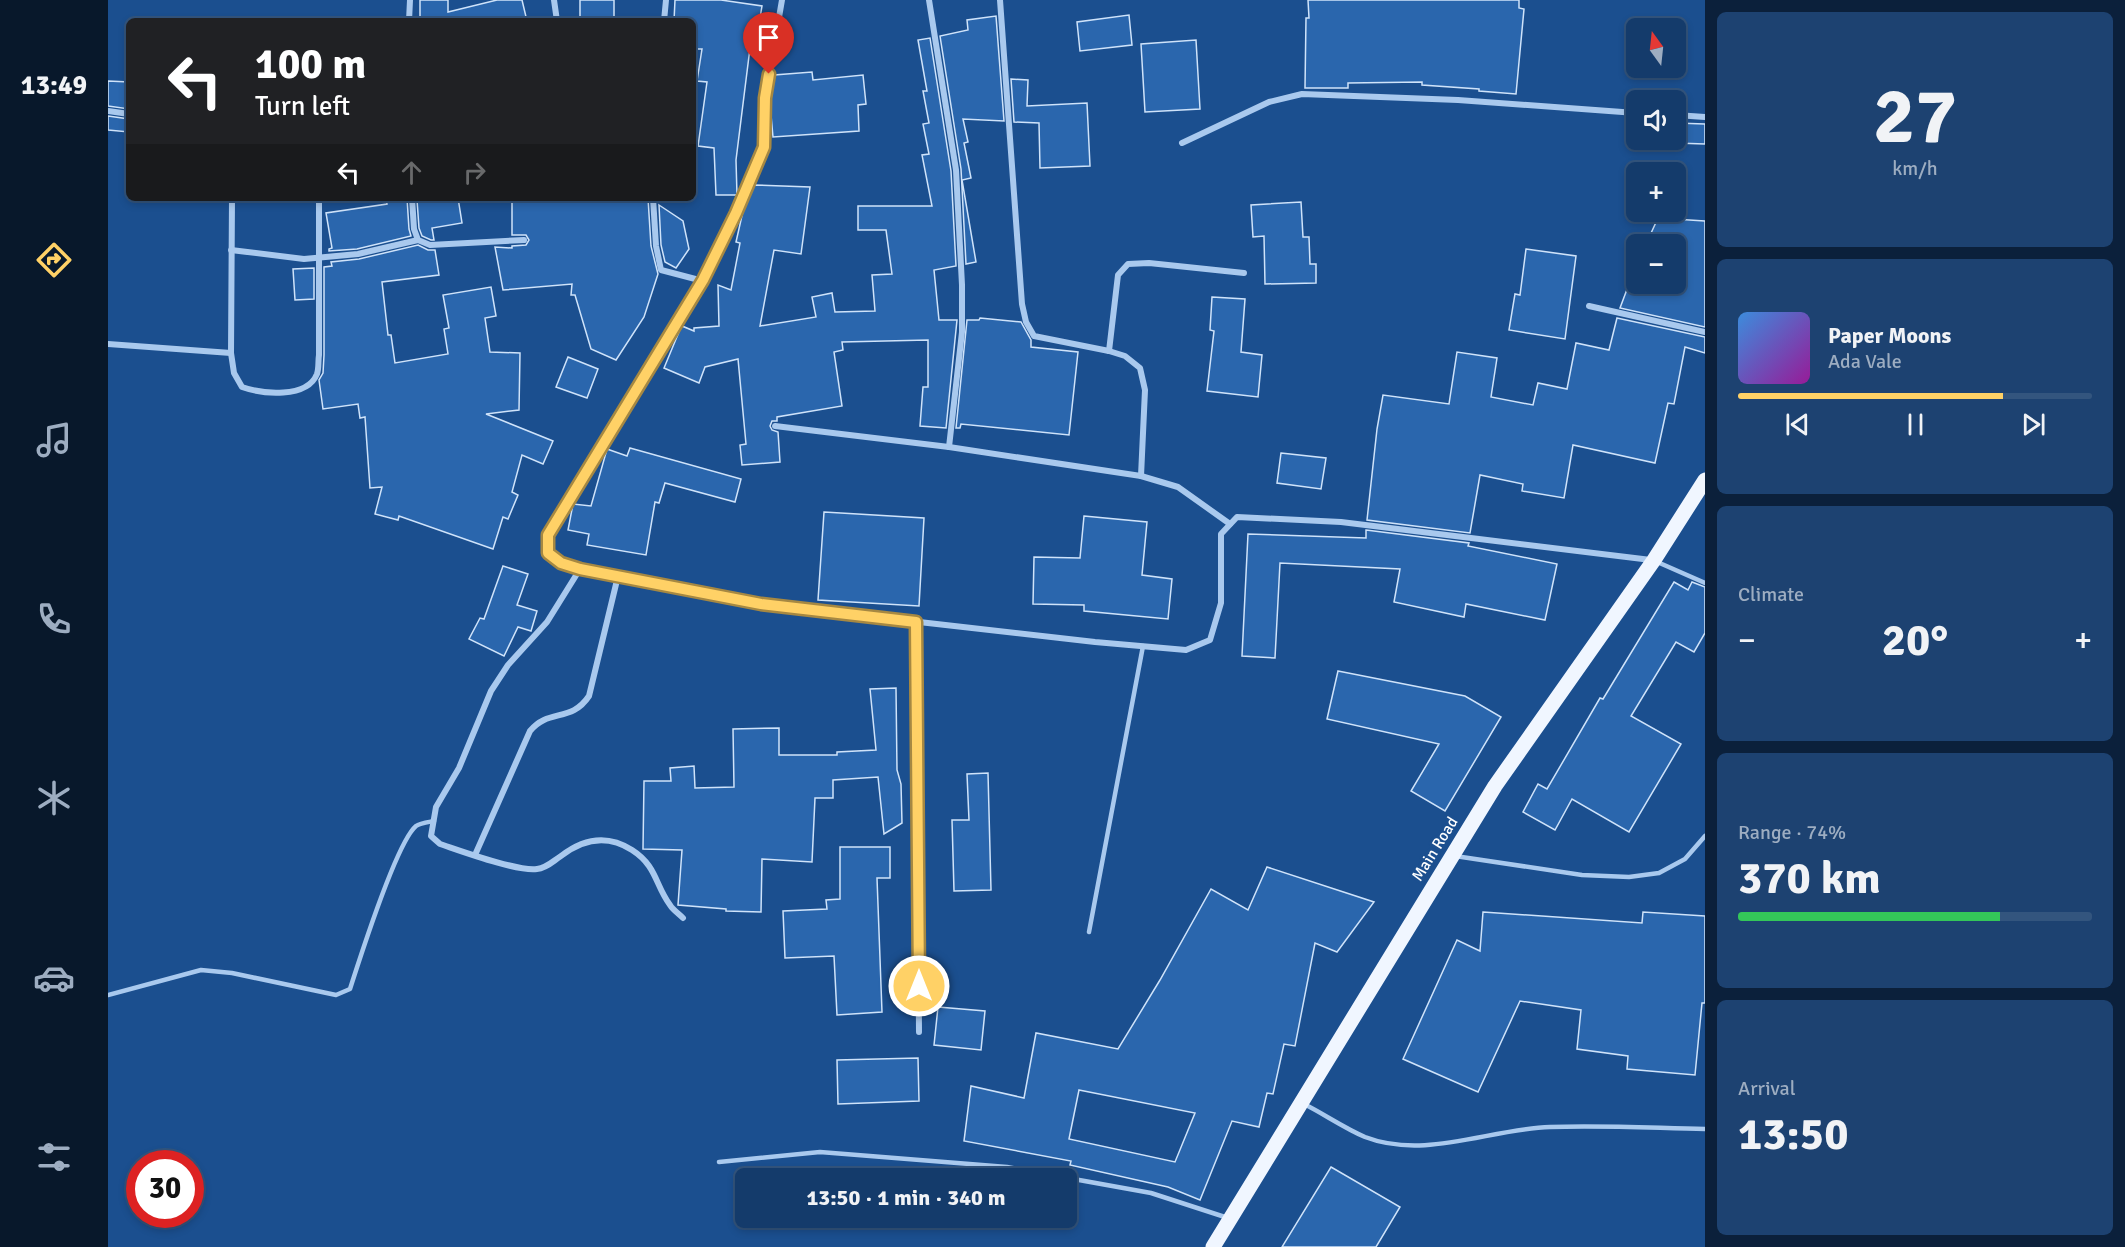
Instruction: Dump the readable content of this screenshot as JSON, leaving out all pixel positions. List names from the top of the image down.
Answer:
{
  "streets": {
    "main road": ["Main Road"]
  },
  "north": "top",
  "page": {
    "tabs": "13:49",
    "tile": [
      ["27", "km/h"],
      "Climate",
      ["Range · 74%", "370 km"],
      ["Arrival", "13:50"]
    ],
    "map_buttons": ["+", "−"],
    "turn": ["100 m", "Turn left"],
    "song": ["Paper Moons", "Ada Vale"],
    "heat": ["−", "20°", "+"],
    "limit": "30",
    "trip": "13:50 · 1 min · 340 m"
  }
}
